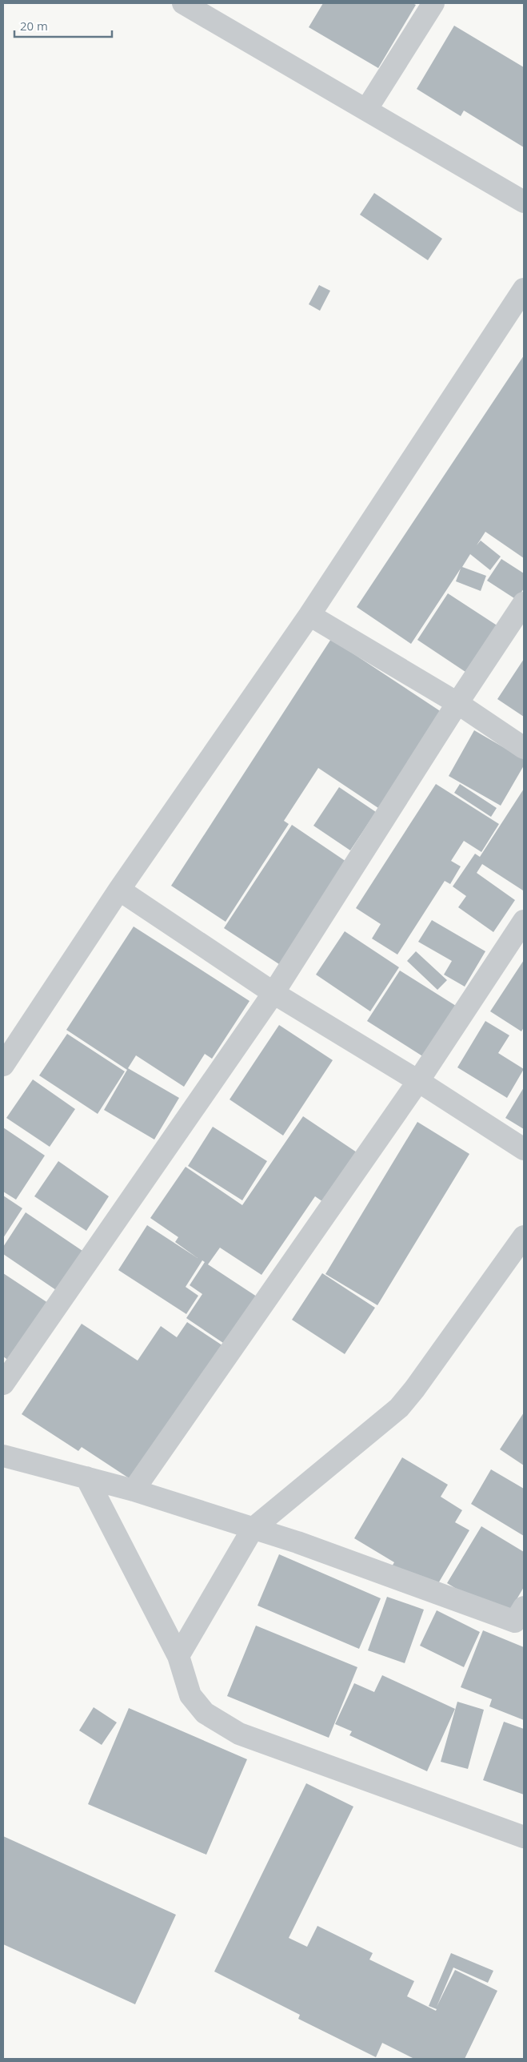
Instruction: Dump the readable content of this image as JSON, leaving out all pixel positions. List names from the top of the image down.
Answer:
{
  "scale_bar": "20 m"
}
